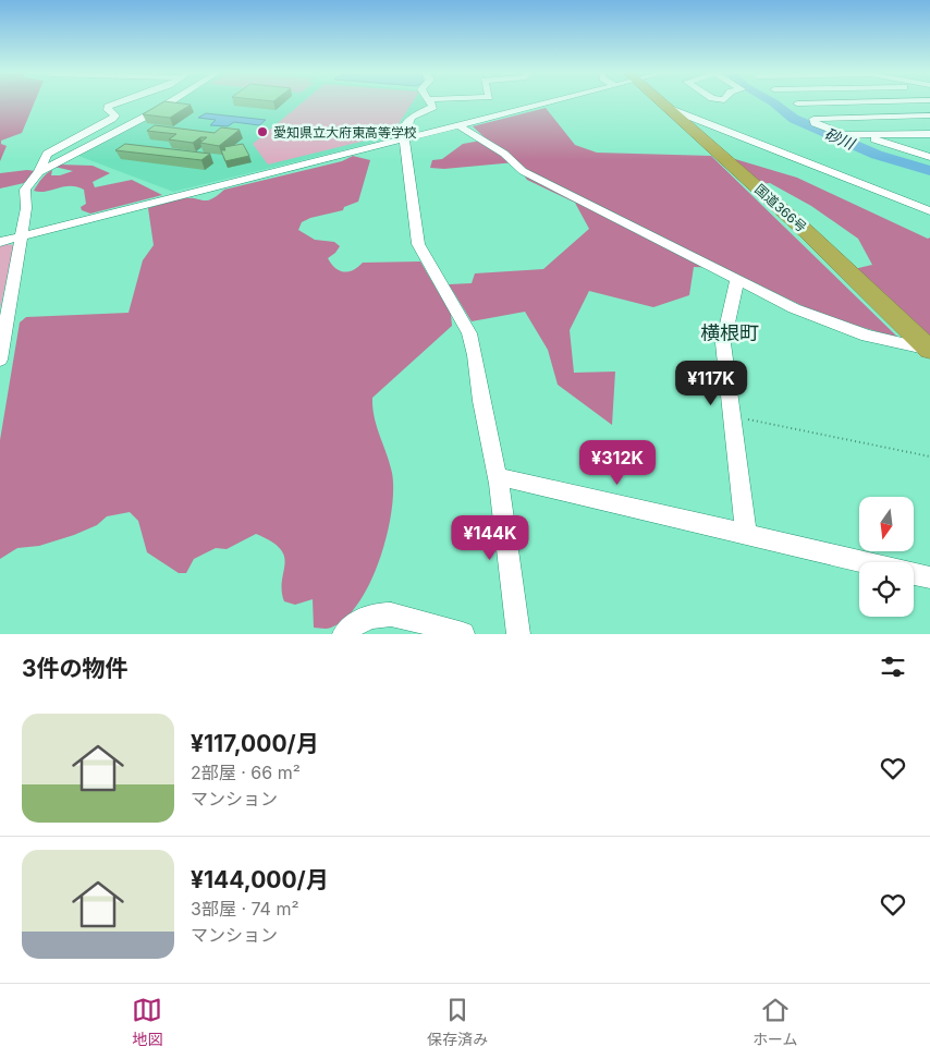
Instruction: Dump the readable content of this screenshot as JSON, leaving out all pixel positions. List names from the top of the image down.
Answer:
{
  "streets": {
    "highway": ["国道366号"]
  },
  "districts": ["横根町"],
  "water": ["砂川"],
  "places": ["愛知県立大府東高等学校"],
  "north": "bottom",
  "page": {
    "price": ["¥117K", "¥312K", "¥144K"],
    "heading": "3件の物件",
    "list": [
      {
        "name": "¥117,000/月",
        "note": "2部屋 · 66 m² · マンション"
      },
      {
        "name": "¥144,000/月",
        "note": "3部屋 · 74 m² · マンション"
      }
    ],
    "tabs": ["地図", "保存済み", "ホーム"]
  }
}
